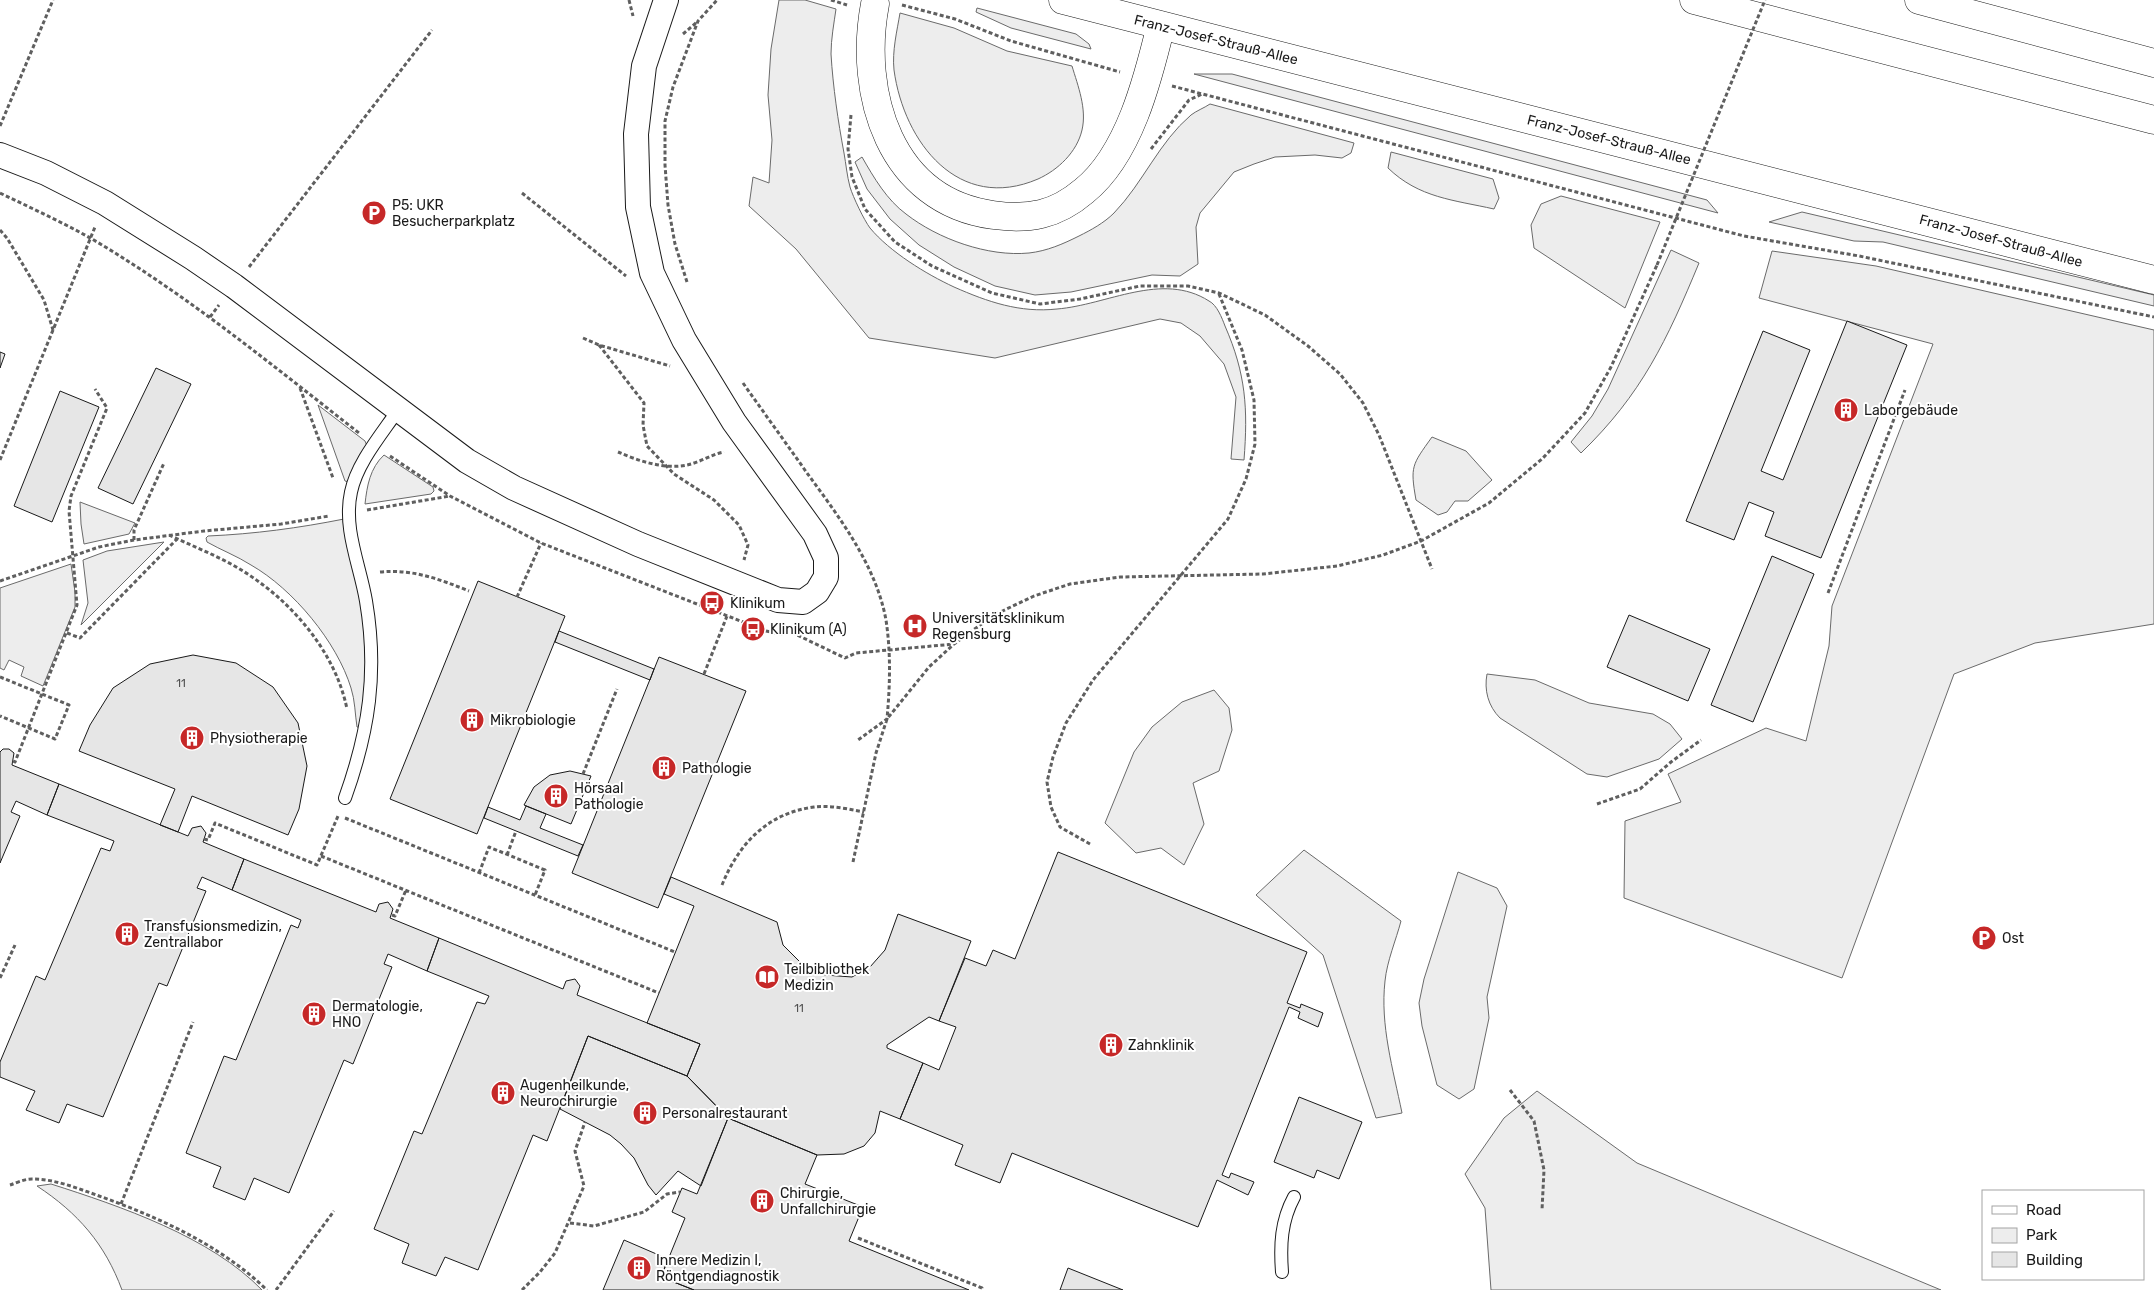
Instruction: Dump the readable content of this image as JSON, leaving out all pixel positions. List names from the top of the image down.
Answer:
{
  "streets": {
    "main road": ["Franz-Josef-Strauß-Allee"]
  },
  "places": {
    "parking": ["P5: UKR Besucherparkplatz", "Ost"],
    "building": [
      "Laborgebäude",
      "Mikrobiologie",
      "Physiotherapie",
      "Pathologie",
      "Hörsaal Pathologie",
      "Transfusionsmedizin, Zentrallabor",
      "Dermatologie, HNO",
      "Zahnklinik",
      "Augenheilkunde, Neurochirurgie",
      "Personalrestaurant",
      "Chirurgie, Unfallchirurgie",
      "Innere Medizin I, Röntgendiagnostik"
    ],
    "bus stop": ["Klinikum", "Klinikum (A)"],
    "hospital": ["Universitätsklinikum Regensburg"],
    "library": ["Teilbibliothek Medizin"]
  },
  "house_numbers": ["11", "11"],
  "legend": ["Road", "Park", "Building"]
}
